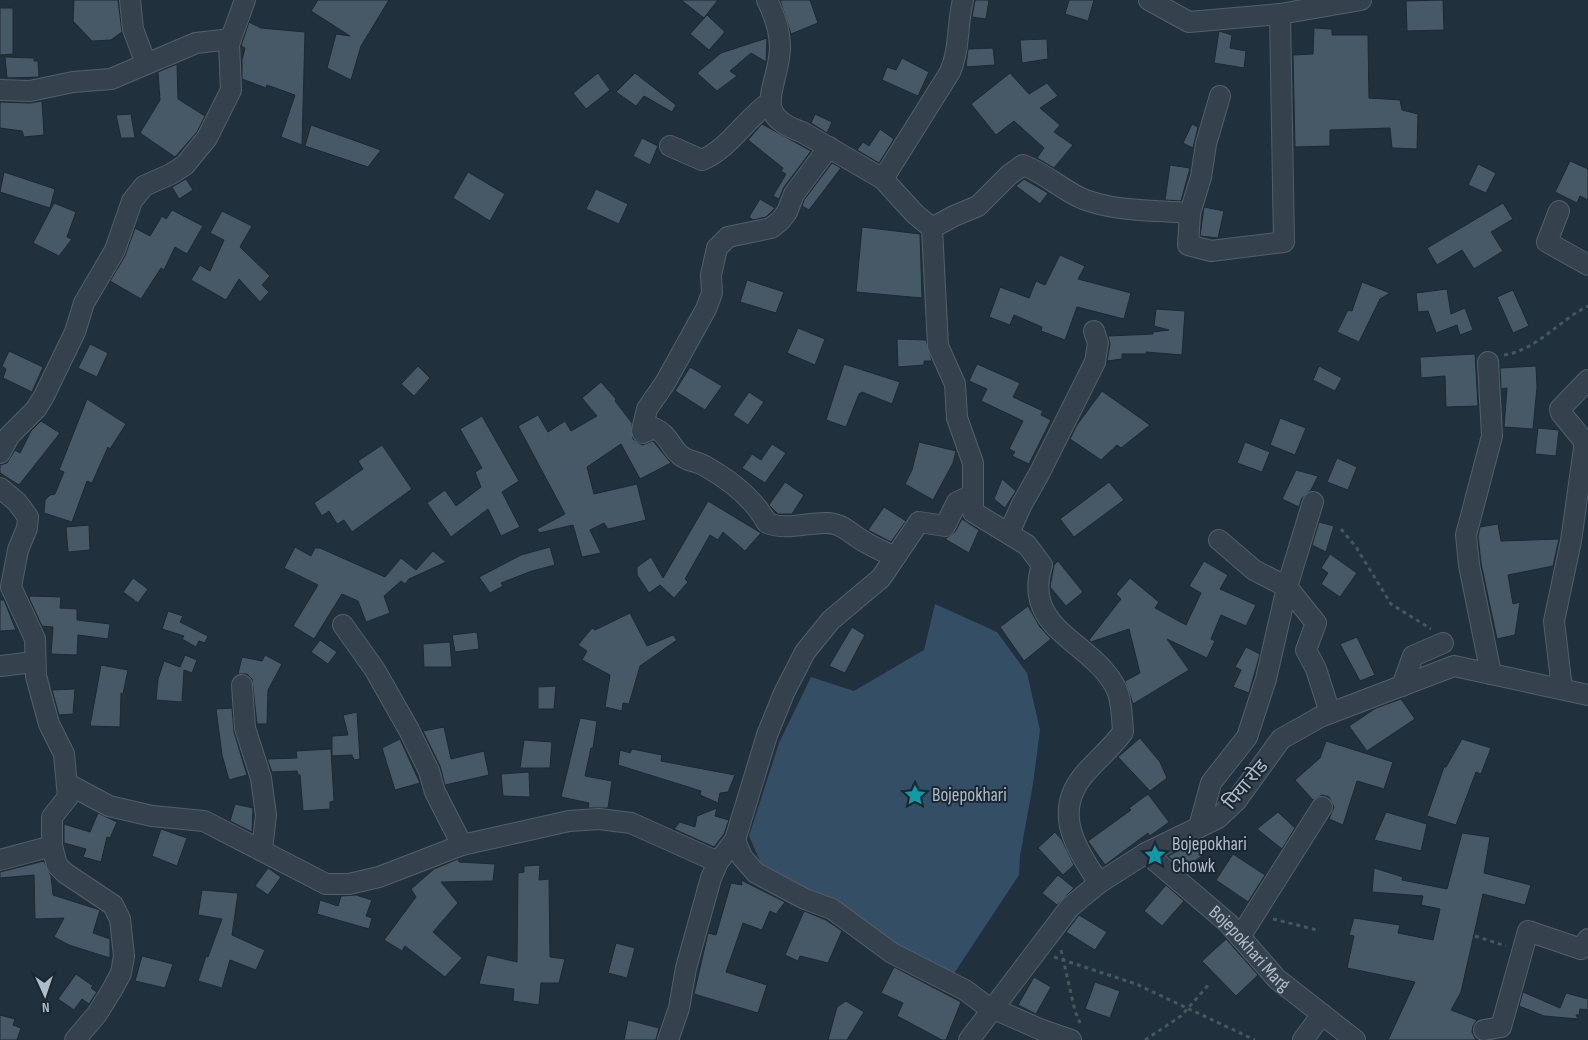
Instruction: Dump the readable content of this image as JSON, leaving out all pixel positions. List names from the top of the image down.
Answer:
{
  "streets": {
    "street": ["पिया रोड", "Bojepokhari Marg"]
  },
  "crossings": [
    ["पिया रोड", "Bojepokhari Marg"]
  ],
  "places": {
    "place": ["Bojepokhari", "Bojepokhari Chowk"]
  },
  "north": "bottom"
}
